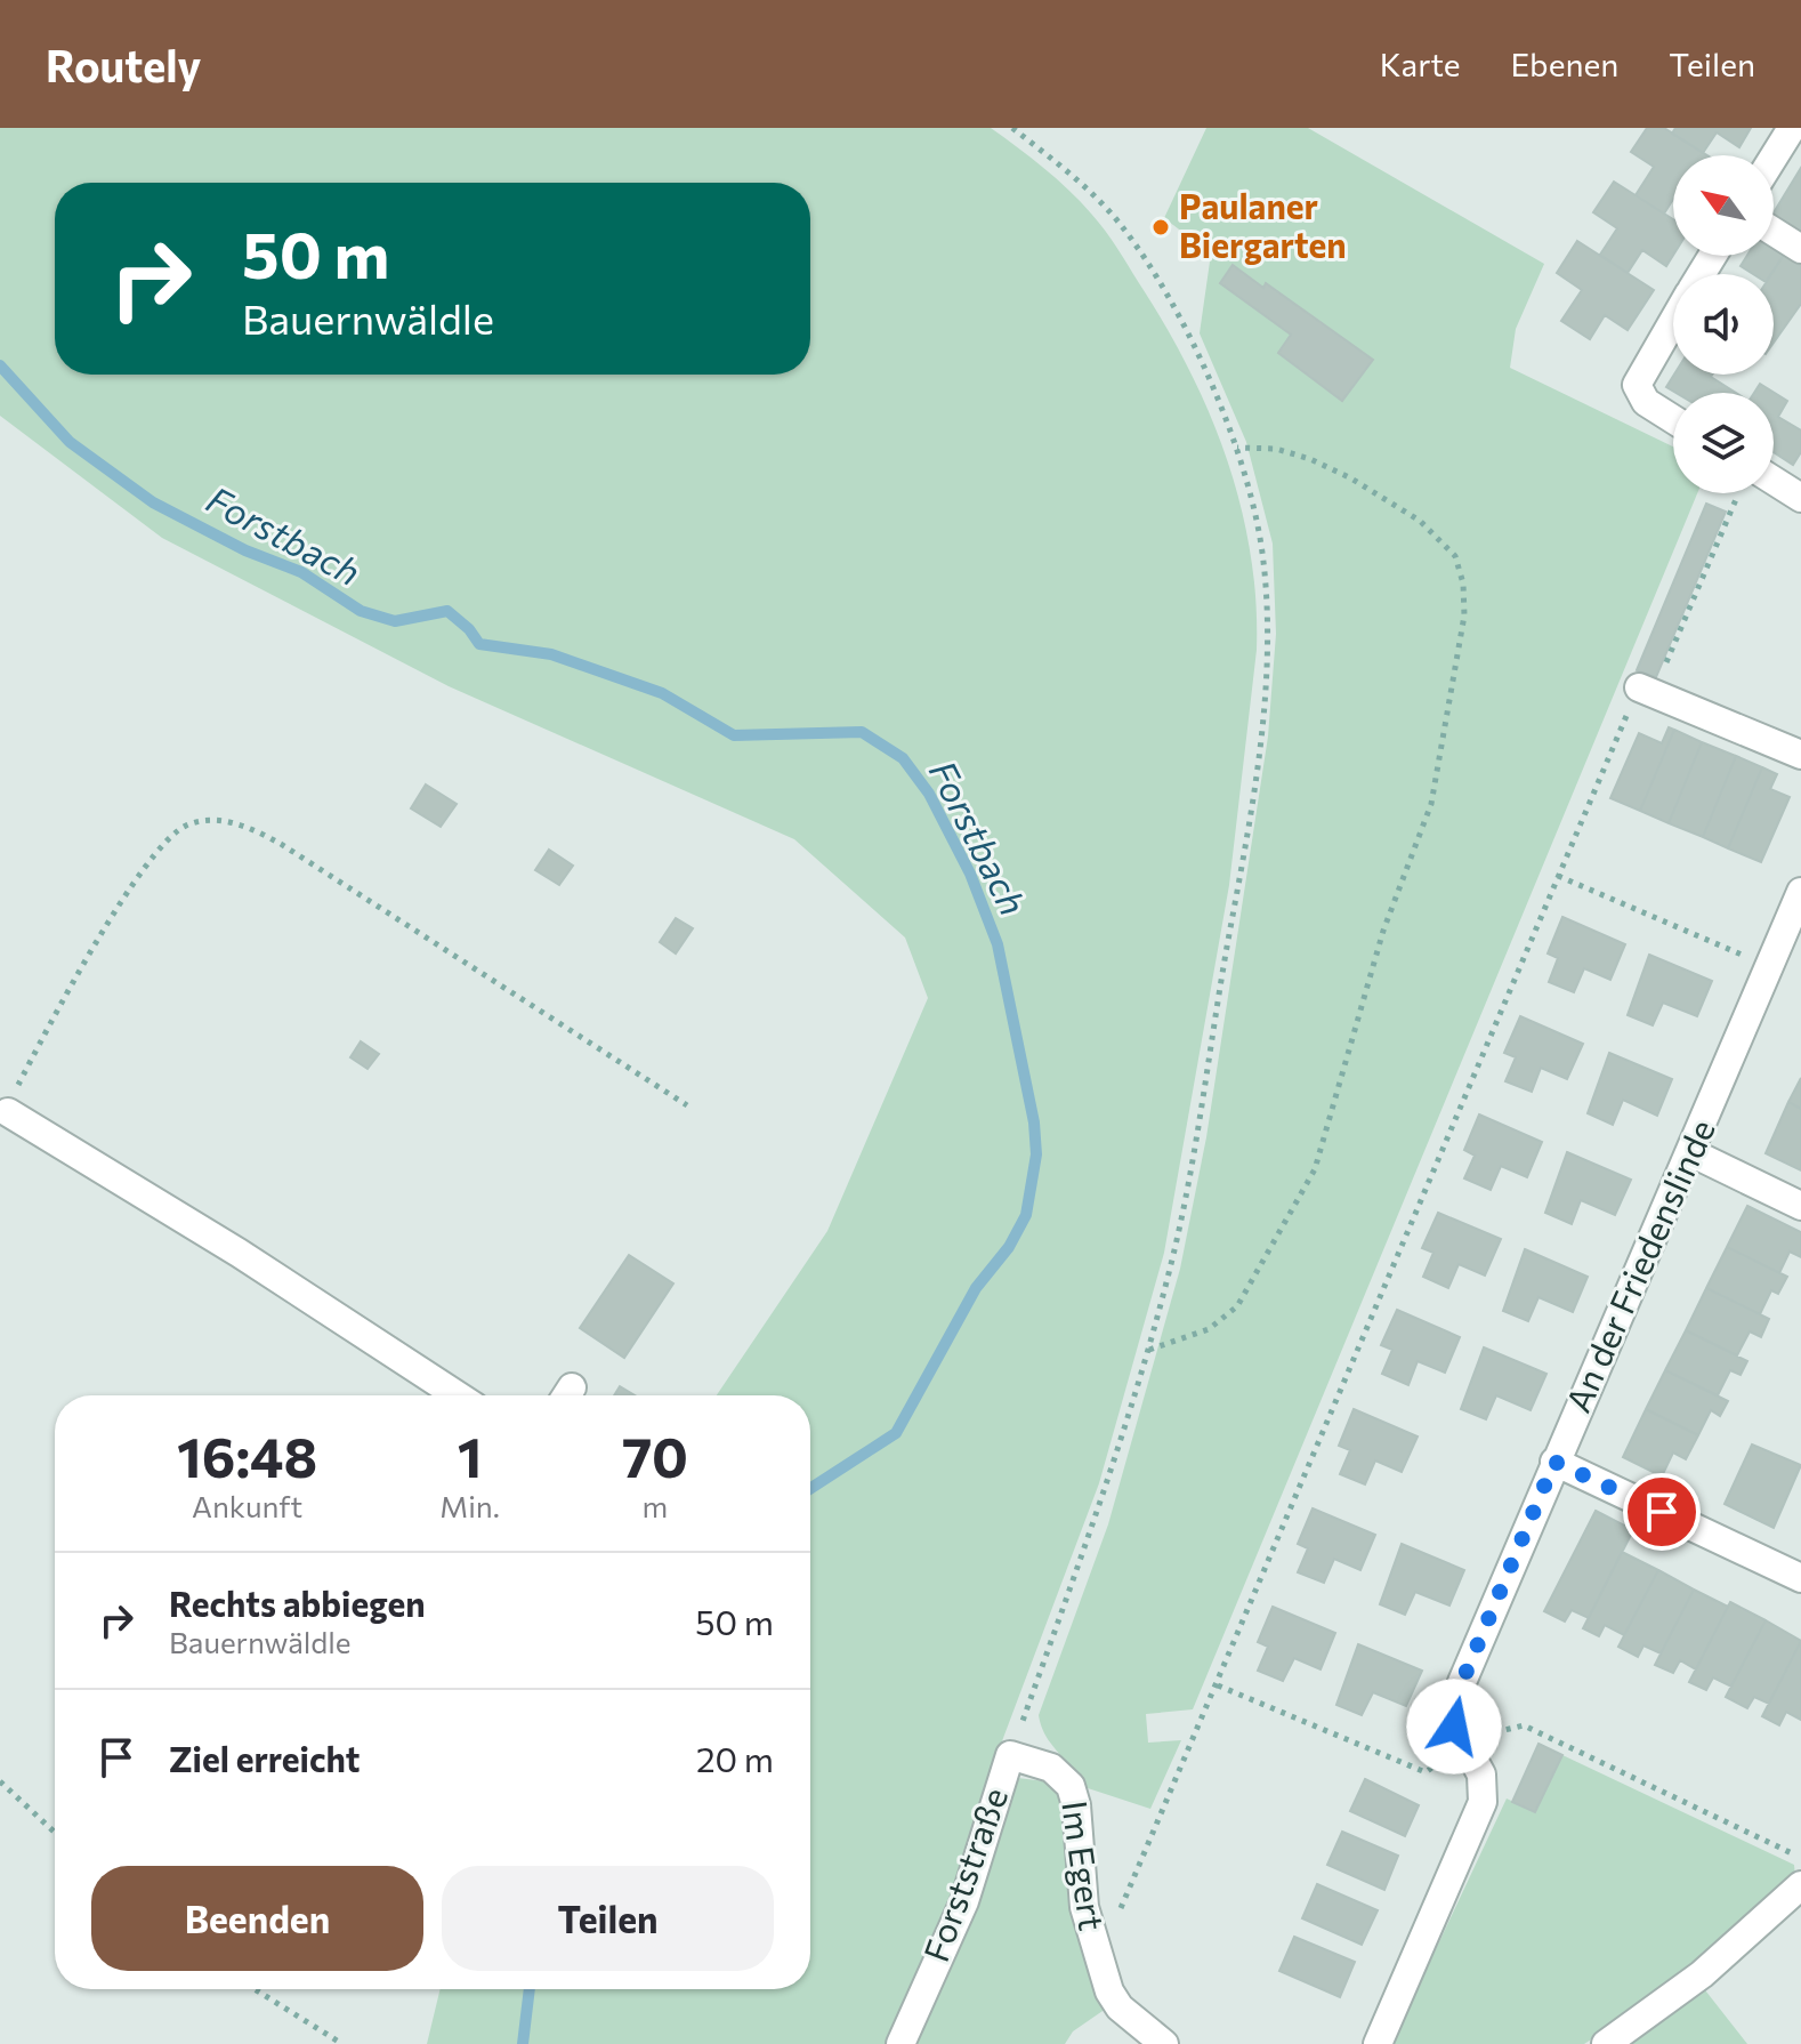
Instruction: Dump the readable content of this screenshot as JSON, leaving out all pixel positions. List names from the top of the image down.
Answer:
{
  "streets": {
    "street": ["An der Friedenslinde", "Im Egert", "Forststraße"]
  },
  "crossings": [
    ["Im Egert", "Forststraße"]
  ],
  "water": ["Forstbach"],
  "places": ["Paulaner Biergarten"],
  "north": "top left",
  "page": {
    "header": "Routely",
    "nav": ["Karte", "Ebenen", "Teilen"],
    "turn": ["50 m", "Bauernwäldle"],
    "eta": [
      "16:48",
      "Ankunft",
      "1",
      "Min.",
      "70",
      "m"
    ],
    "list": [
      {
        "name": "Rechts abbiegen",
        "note": "Bauernwäldle",
        "value": "50 m"
      },
      {
        "name": "Ziel erreicht",
        "value": "20 m"
      }
    ],
    "buttons": ["Beenden", "Teilen"]
  }
}
